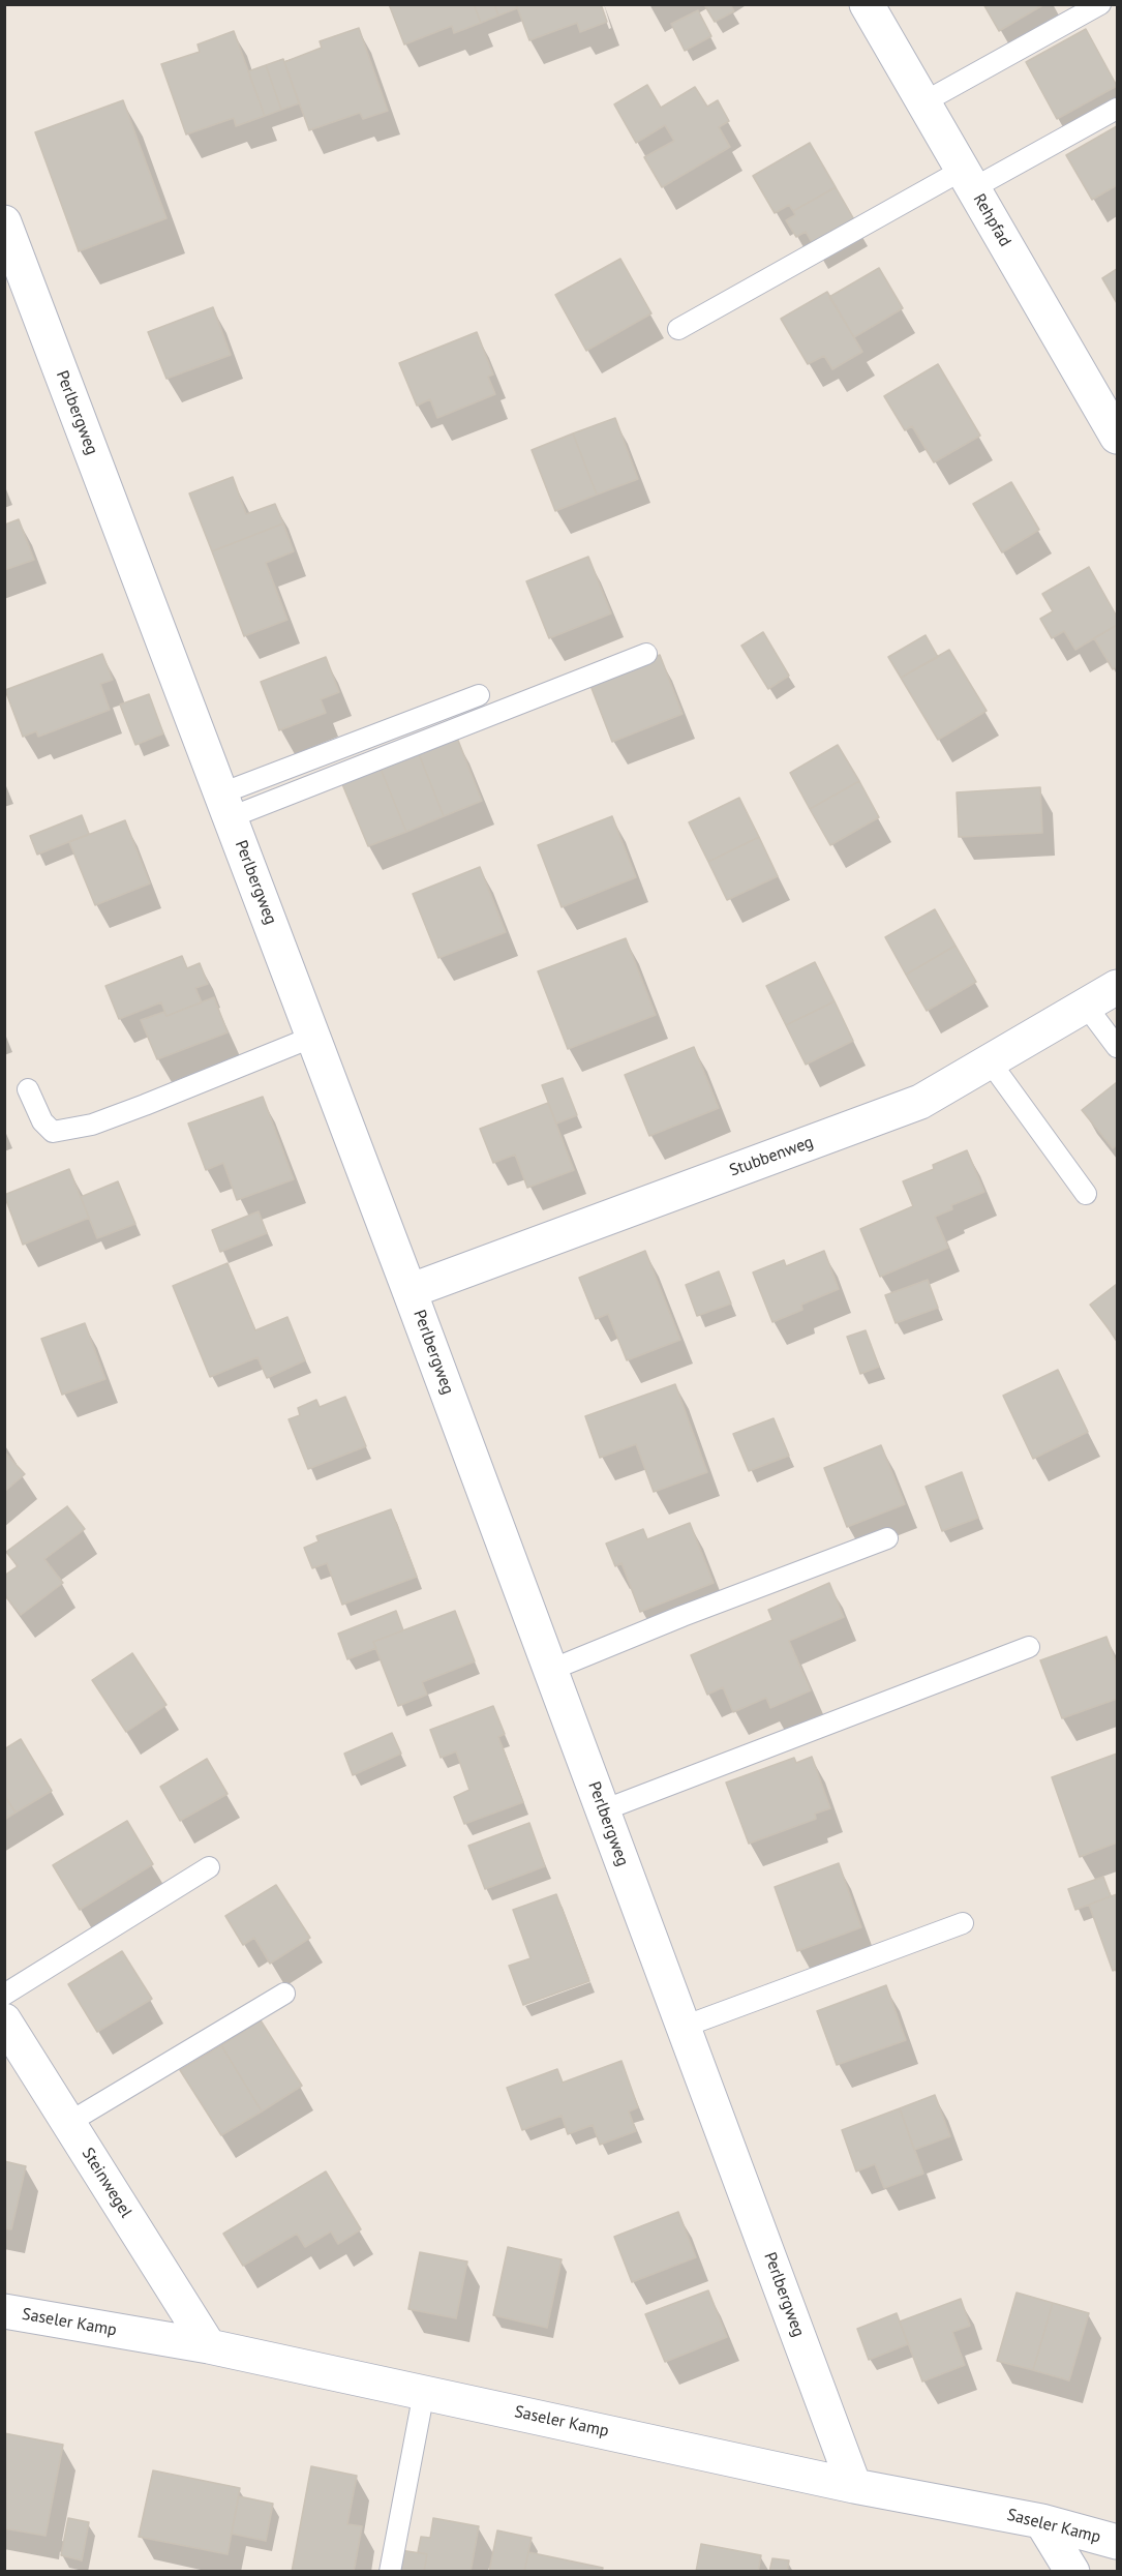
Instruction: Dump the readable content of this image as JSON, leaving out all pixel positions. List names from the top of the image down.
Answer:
{
  "streets": {
    "street": [
      "Rehpfad",
      "Perlbergweg",
      "Stubbenweg",
      "Steinwegel",
      "Saseler Kamp"
    ]
  },
  "crossings": [
    ["Perlbergweg", "Stubbenweg"],
    ["Perlbergweg", "Saseler Kamp"],
    ["Steinwegel", "Saseler Kamp"]
  ]
}
